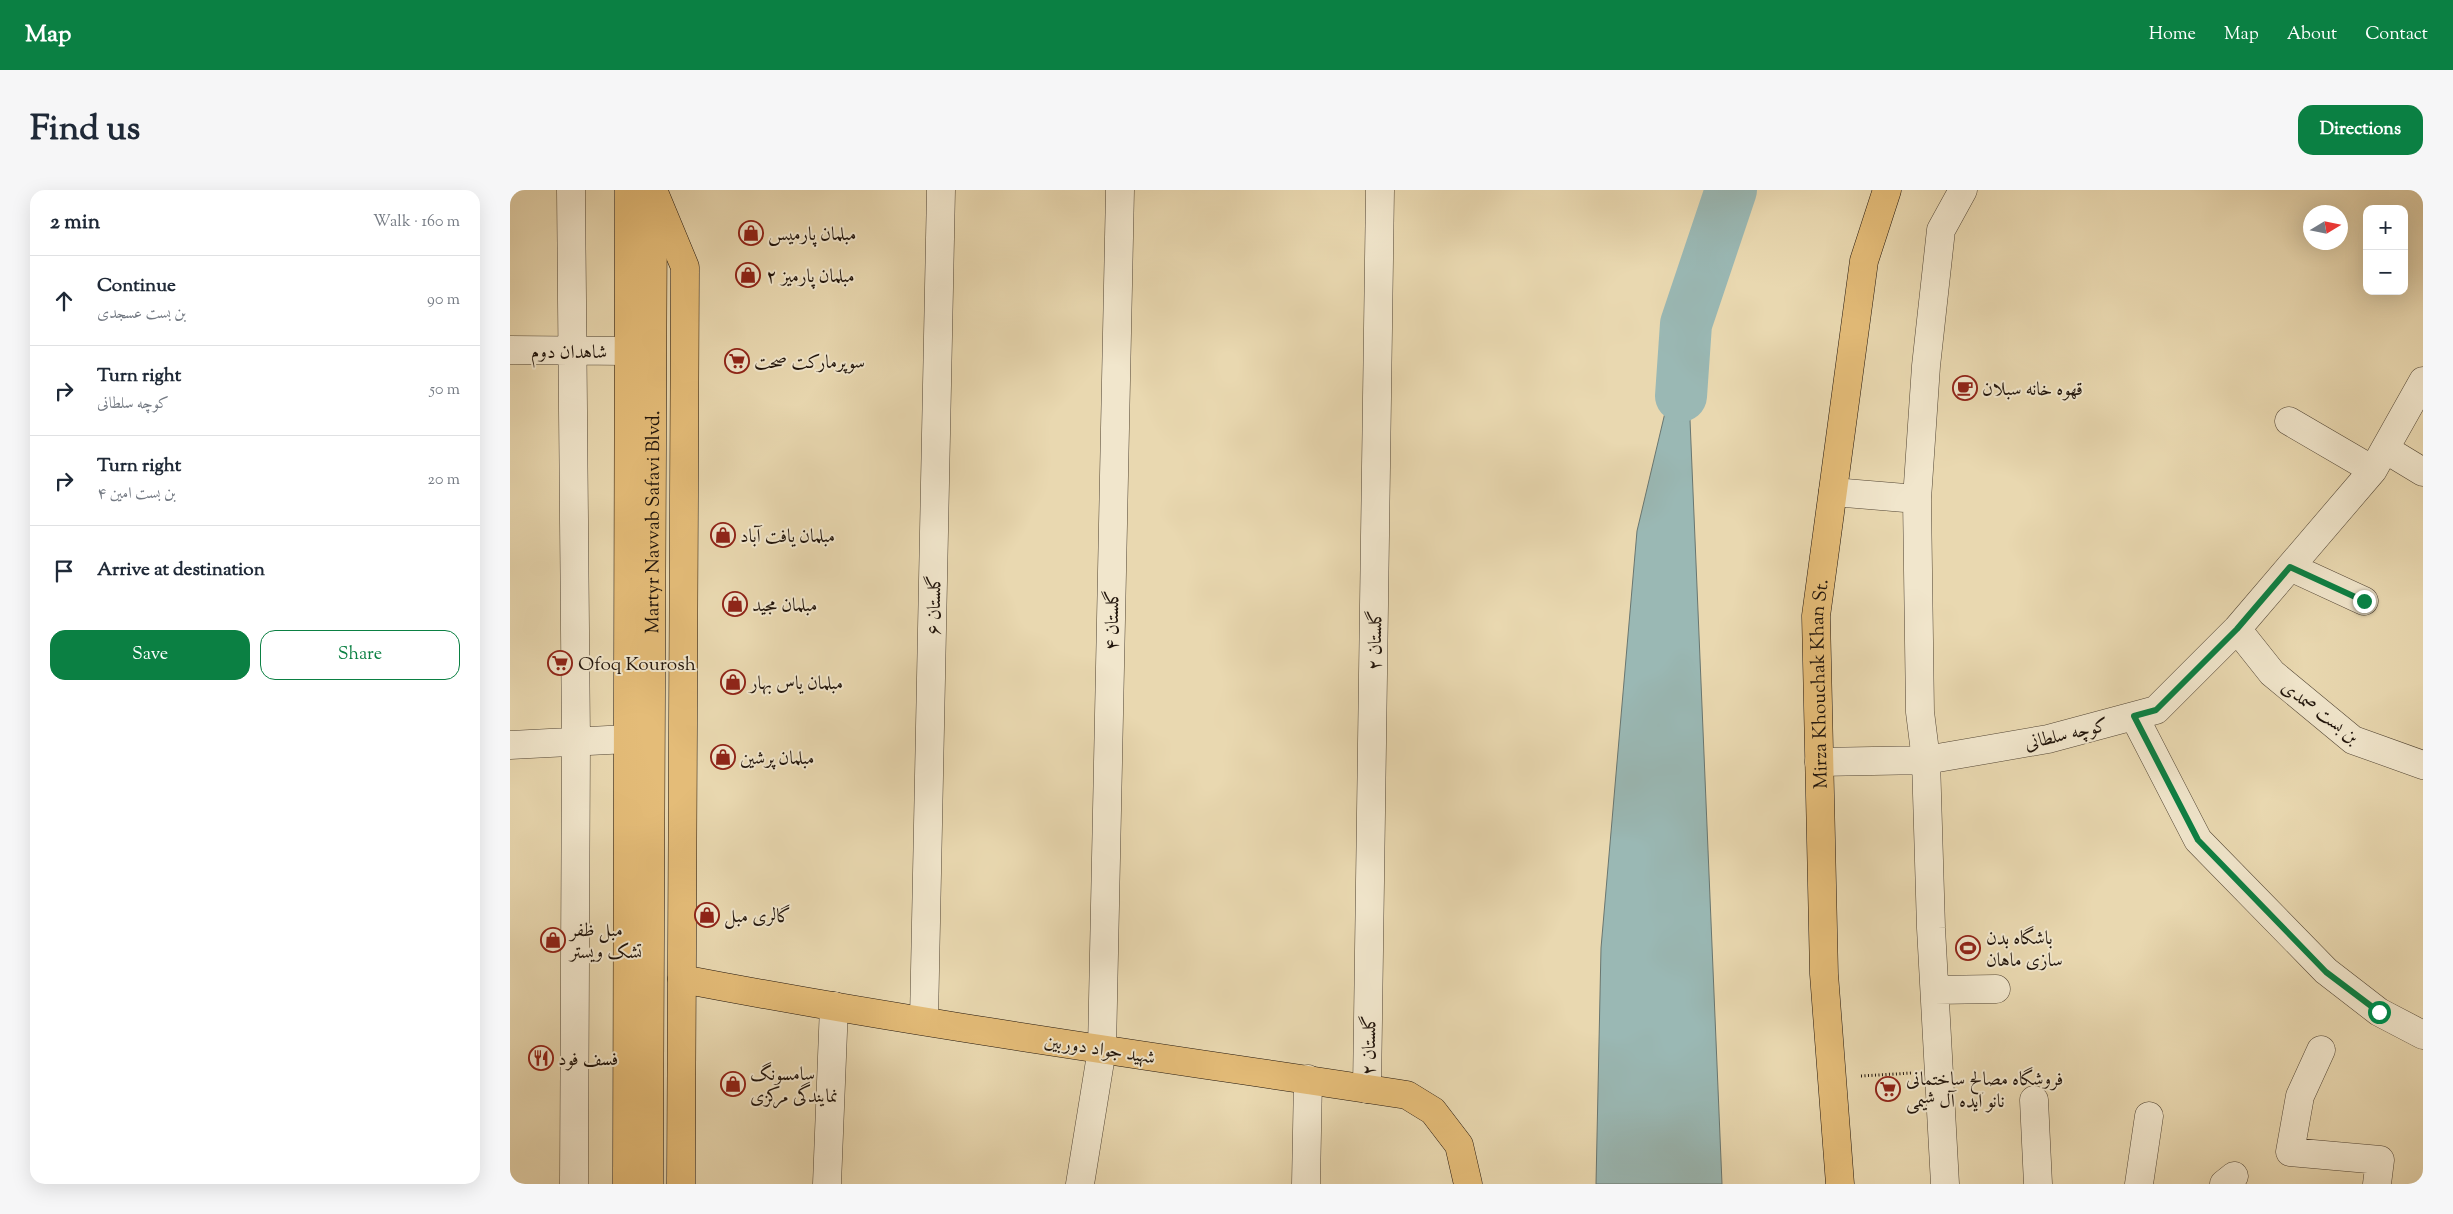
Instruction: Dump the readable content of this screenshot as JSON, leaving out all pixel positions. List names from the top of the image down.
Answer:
{
  "streets": {
    "main road": ["Martyr Navvab Safavi Blvd.", "Mirza Khouchak Khan St.", "شهید جواد دوربین"],
    "street": [
      "شاهدان دوم",
      "گلستان ۶",
      "گلستان ۴",
      "گلستان ۲",
      "بن بست صمدی",
      "کوچه سلطانی"
    ]
  },
  "crossings": [
    ["شاهدان دوم", "Martyr Navvab Safavi Blvd."],
    ["گلستان ۶", "شهید جواد دوربین"],
    ["گلستان ۴", "شهید جواد دوربین"],
    ["گلستان ۲", "شهید جواد دوربین"],
    ["Mirza Khouchak Khan St.", "کوچه سلطانی"],
    ["بن بست صمدی", "کوچه سلطانی"]
  ],
  "places": {
    "shop": [
      "مبلمان پارمیس",
      "مبلمان پارمیز ۲",
      "مبلمان یافت آباد",
      "مبلمان مجید",
      "مبلمان یاس بهار",
      "مبلمان پرشین",
      "گالری مبل",
      "مبل ظفر تشک ویستر",
      "سامسونگ نمایندگی مرکزی"
    ],
    "supermarket": ["سوپرمارکت صحت", "Ofoq Kourosh", "فروشگاه مصالح ساختمانی نانو ایده آل شیمی"],
    "cafe": ["قهوه خانه سبلان"],
    "sports": ["باشگاه بدن سازی ماهان"],
    "restaurant": ["فسف فود"]
  },
  "north": "right",
  "page": {
    "header": "Map",
    "nav": [
      "Home",
      "Map",
      "About",
      "Contact"
    ],
    "title": "Find us",
    "buttons": [
      "Directions",
      ["Save", "Share"]
    ],
    "heading": ["2 min", "Walk · 160 m"],
    "map_buttons": ["+", "−"],
    "list": [
      ["Continue", "بن بست عسجدی", "90 m"],
      ["Turn right", "کوچه سلطانی", "50 m"],
      ["Turn right", "بن بست امین ۴", "20 m"],
      "Arrive at destination"
    ]
  }
}
